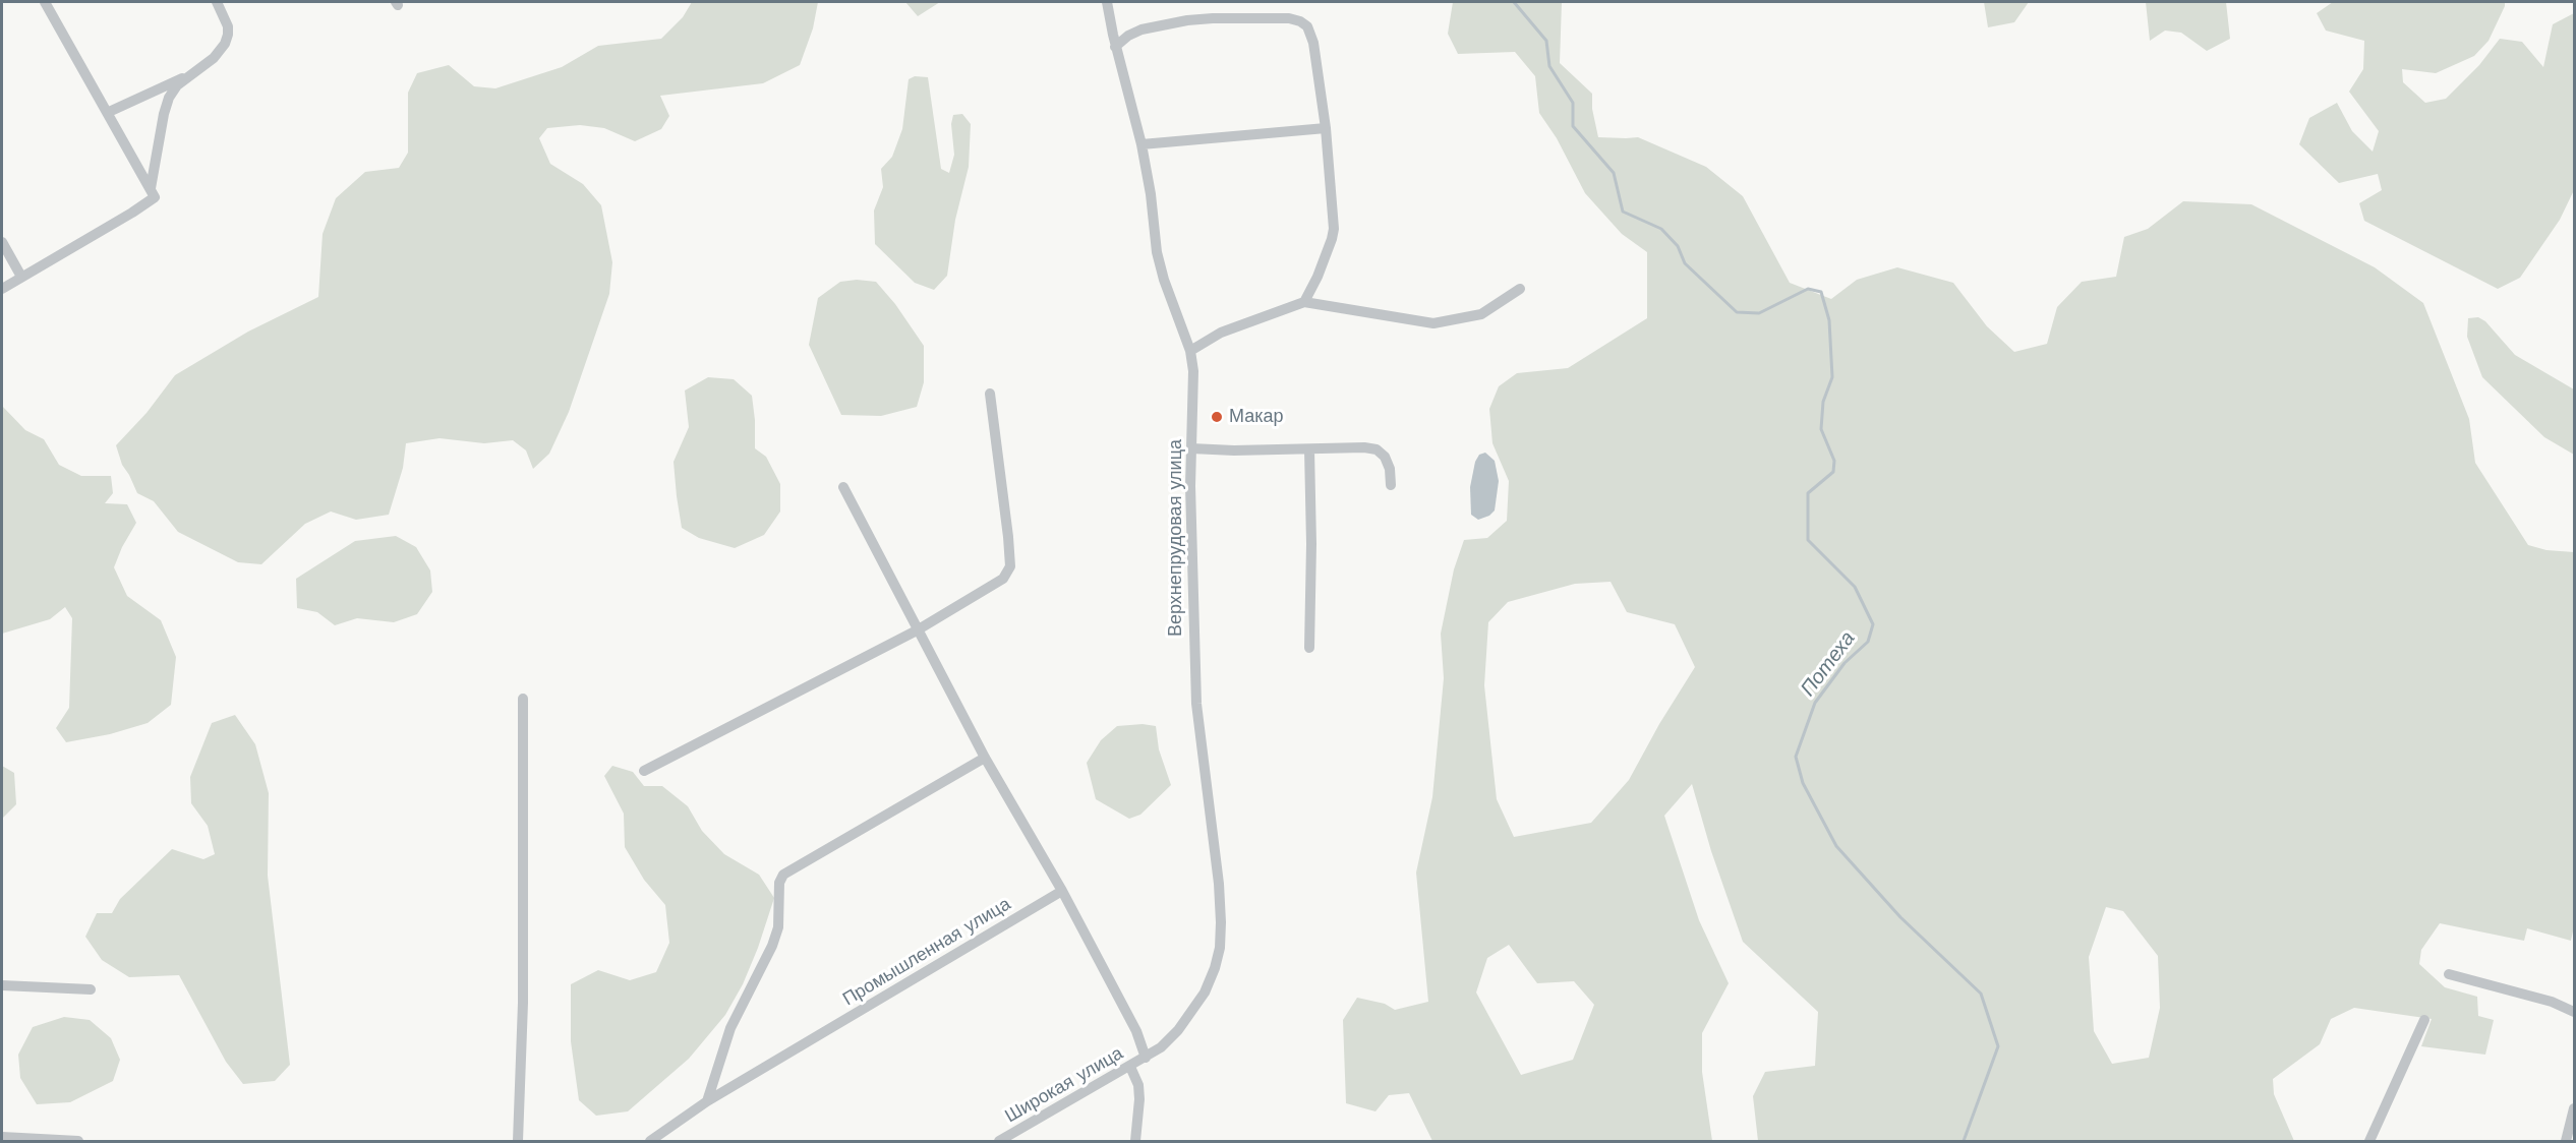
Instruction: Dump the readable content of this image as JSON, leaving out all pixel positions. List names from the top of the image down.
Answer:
{
  "streets": {
    "street": ["Верхнепрудовая улица", "Промышленная улица", "Широкая улица"]
  },
  "crossings": [
    ["Верхнепрудовая улица", "Широкая улица"]
  ],
  "water": ["Потеха"],
  "places": ["Макар"]
}
